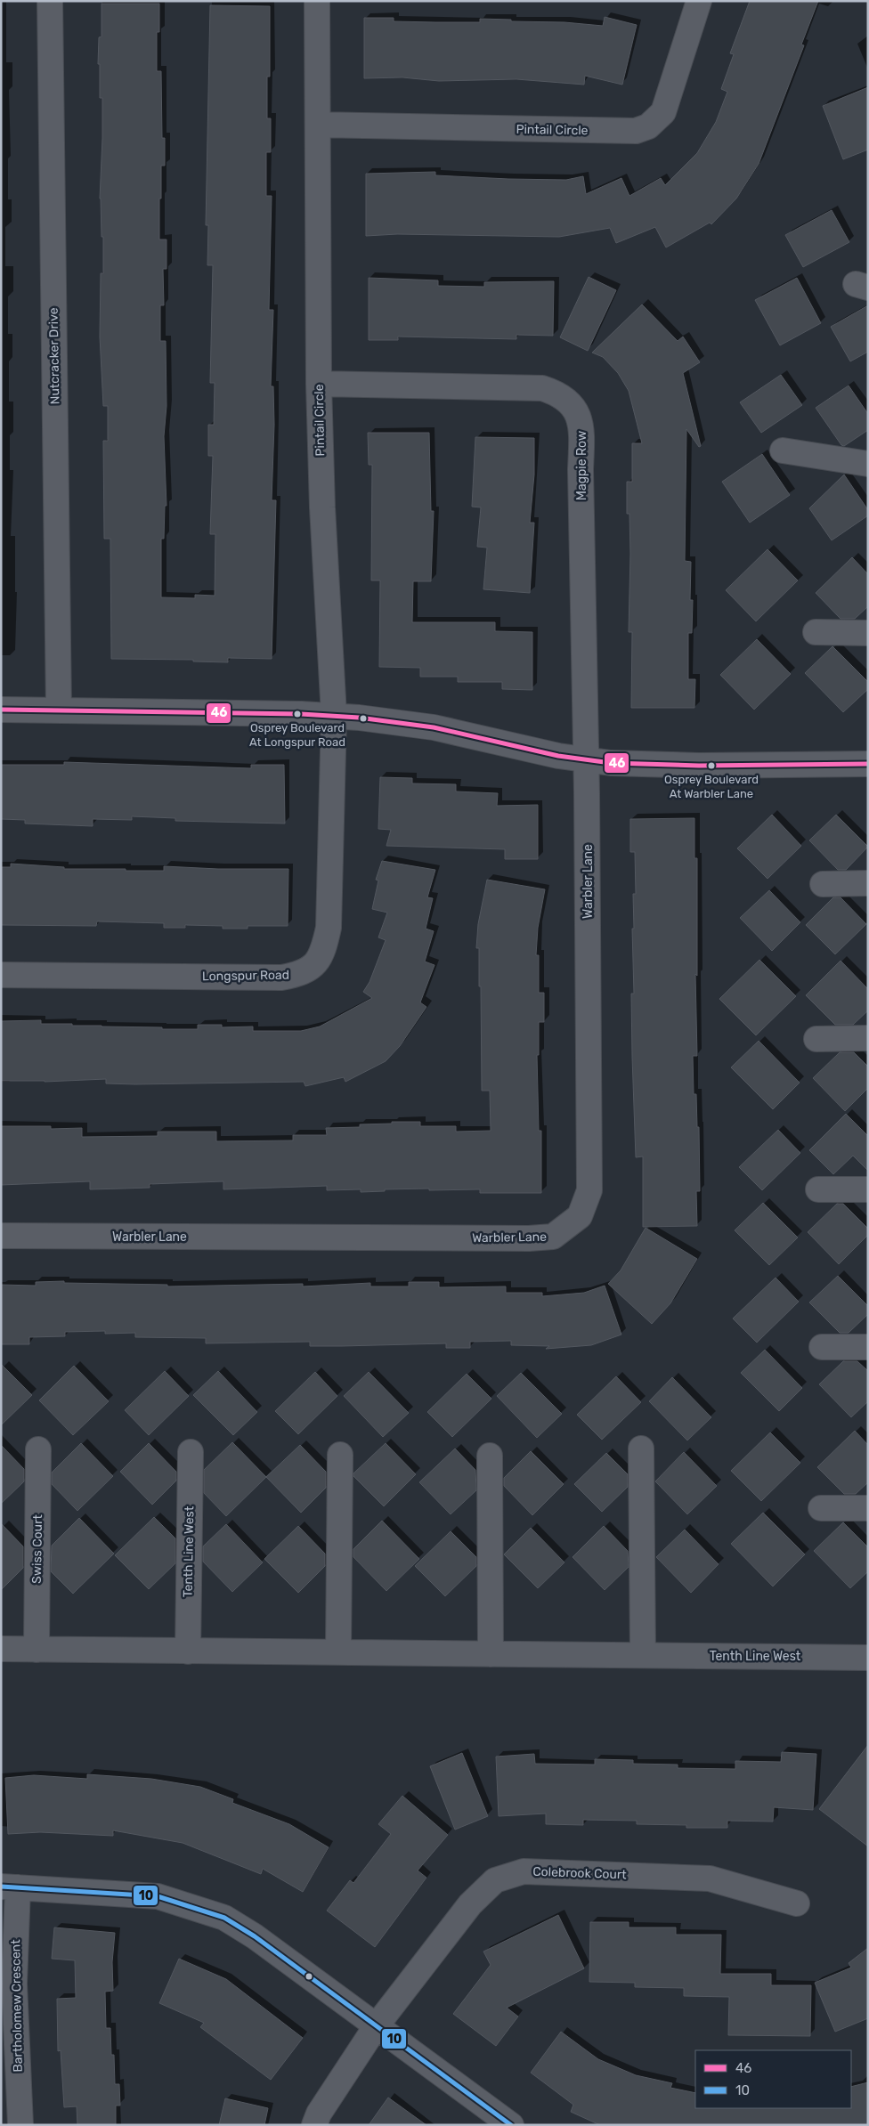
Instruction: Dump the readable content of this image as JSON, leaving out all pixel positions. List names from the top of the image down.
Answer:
{
  "streets": {
    "street": [
      "Pintail Circle",
      "Nutcracker Drive",
      "Magpie Row",
      "Warbler Lane",
      "Longspur Road",
      "Swiss Court",
      "Tenth Line West",
      "Colebrook Court",
      "Bartholomew Crescent"
    ]
  },
  "crossings": [
    ["Pintail Circle", "Magpie Row"],
    ["Pintail Circle", "Longspur Road"],
    ["Magpie Row", "Warbler Lane"],
    ["Swiss Court", "Tenth Line West"]
  ],
  "places": ["Osprey Boulevard At Longspur Road", "Osprey Boulevard At Warbler Lane"],
  "lines": ["transit line 46", "transit line 10"],
  "legend": ["46", "10"]
}
